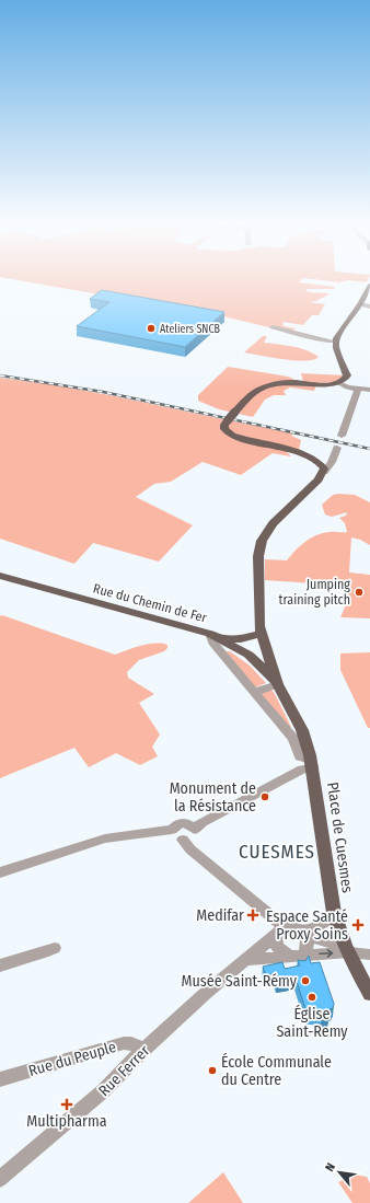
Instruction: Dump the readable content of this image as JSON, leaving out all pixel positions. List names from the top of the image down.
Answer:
{
  "streets": {
    "main road": ["Rue du Chemin de Fer", "Place de Cuesmes"],
    "street": ["Rue du Peuple", "Rue Ferrer"]
  },
  "crossings": [
    ["Rue du Chemin de Fer", "Place de Cuesmes"],
    ["Place de Cuesmes", "Rue Ferrer"],
    ["Rue du Peuple", "Rue Ferrer"]
  ],
  "districts": ["CUESMES"],
  "places": {
    "other": [
      "Ateliers SNCB",
      "Jumping training pitch",
      "Monument de la Résistance",
      "Musée Saint-Rémy",
      "Église Saint-Remy",
      "École Communale du Centre"
    ],
    "health": ["Medifar", "Espace Santé Proxy Soins", "Multipharma"]
  },
  "north": "top left"
}
